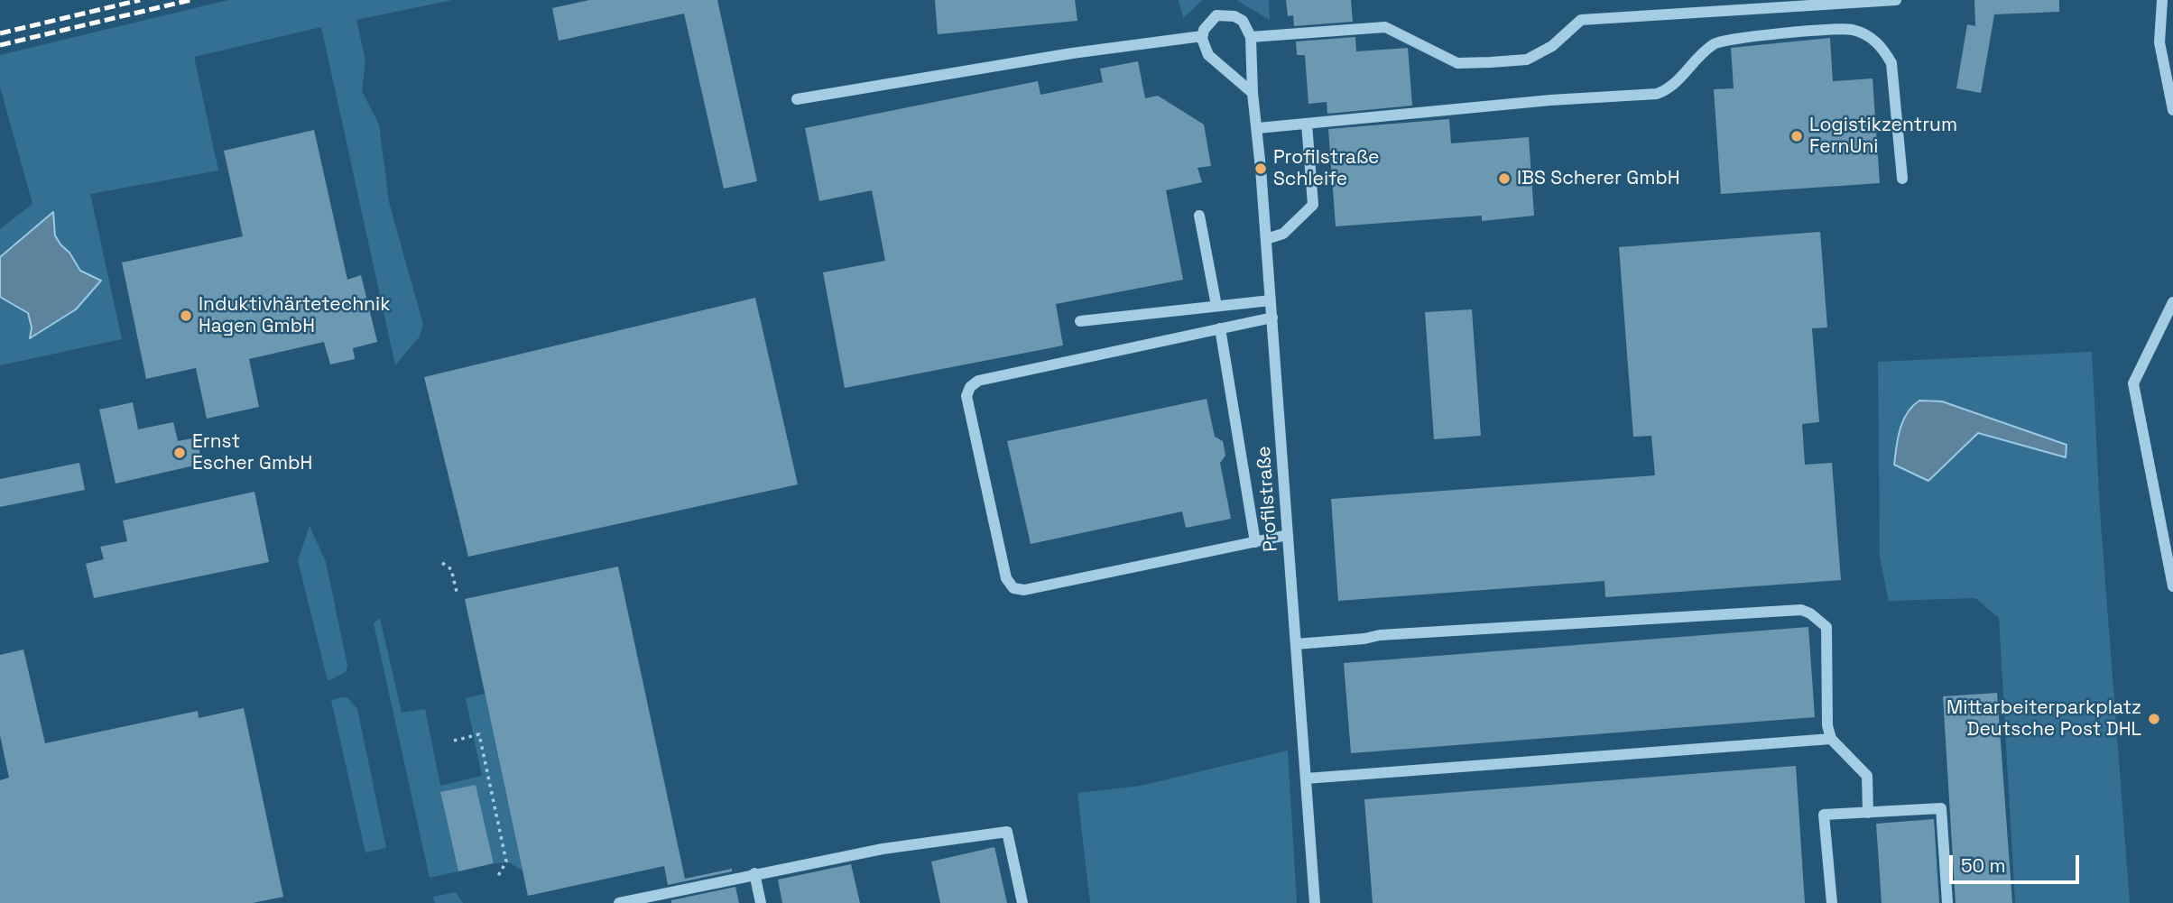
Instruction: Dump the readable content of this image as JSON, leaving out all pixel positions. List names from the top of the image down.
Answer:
{
  "streets": {
    "street": ["Profilstraße"]
  },
  "places": [
    "Logistikzentrum FernUni",
    "Profilstraße Schleife",
    "IBS Scherer GmbH",
    "Induktivhärtetechnik Hagen GmbH",
    "Ernst Escher GmbH",
    "Mittarbeiterparkplatz Deutsche Post DHL"
  ],
  "scale_bar": "50 m"
}
